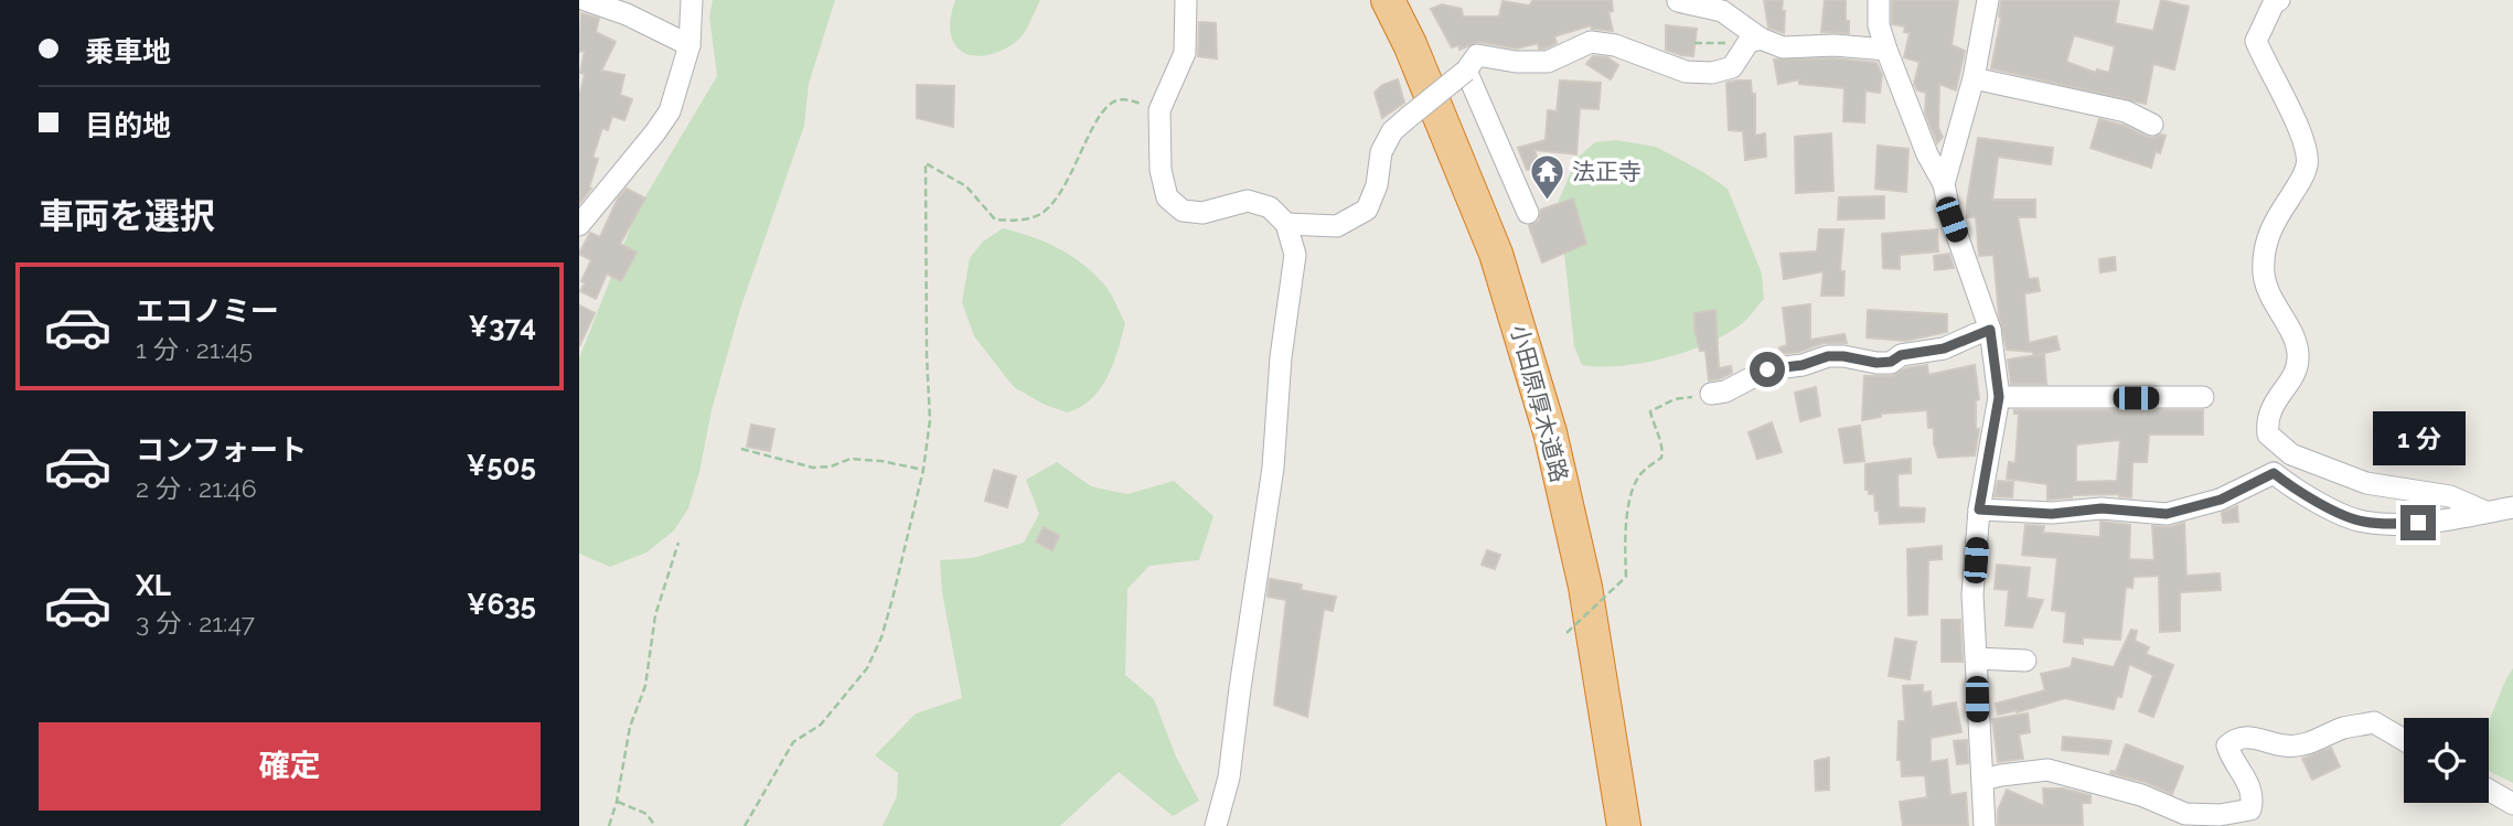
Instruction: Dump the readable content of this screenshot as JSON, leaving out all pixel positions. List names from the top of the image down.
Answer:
{
  "streets": {
    "highway": ["小田原厚木道路"]
  },
  "places": {
    "temple": ["法正寺"]
  },
  "page": {
    "banner": ["乗車地", "目的地"],
    "heading": "車両を選択",
    "list": [
      {
        "name": "エコノミー",
        "note": "1 分 · 21:45",
        "value": "¥374"
      },
      {
        "name": "コンフォート",
        "note": "2 分 · 21:46",
        "value": "¥505"
      },
      {
        "name": "XL",
        "note": "3 分 · 21:47",
        "value": "¥635"
      }
    ],
    "bubble": "1 分",
    "buttons": "確定"
  }
}
